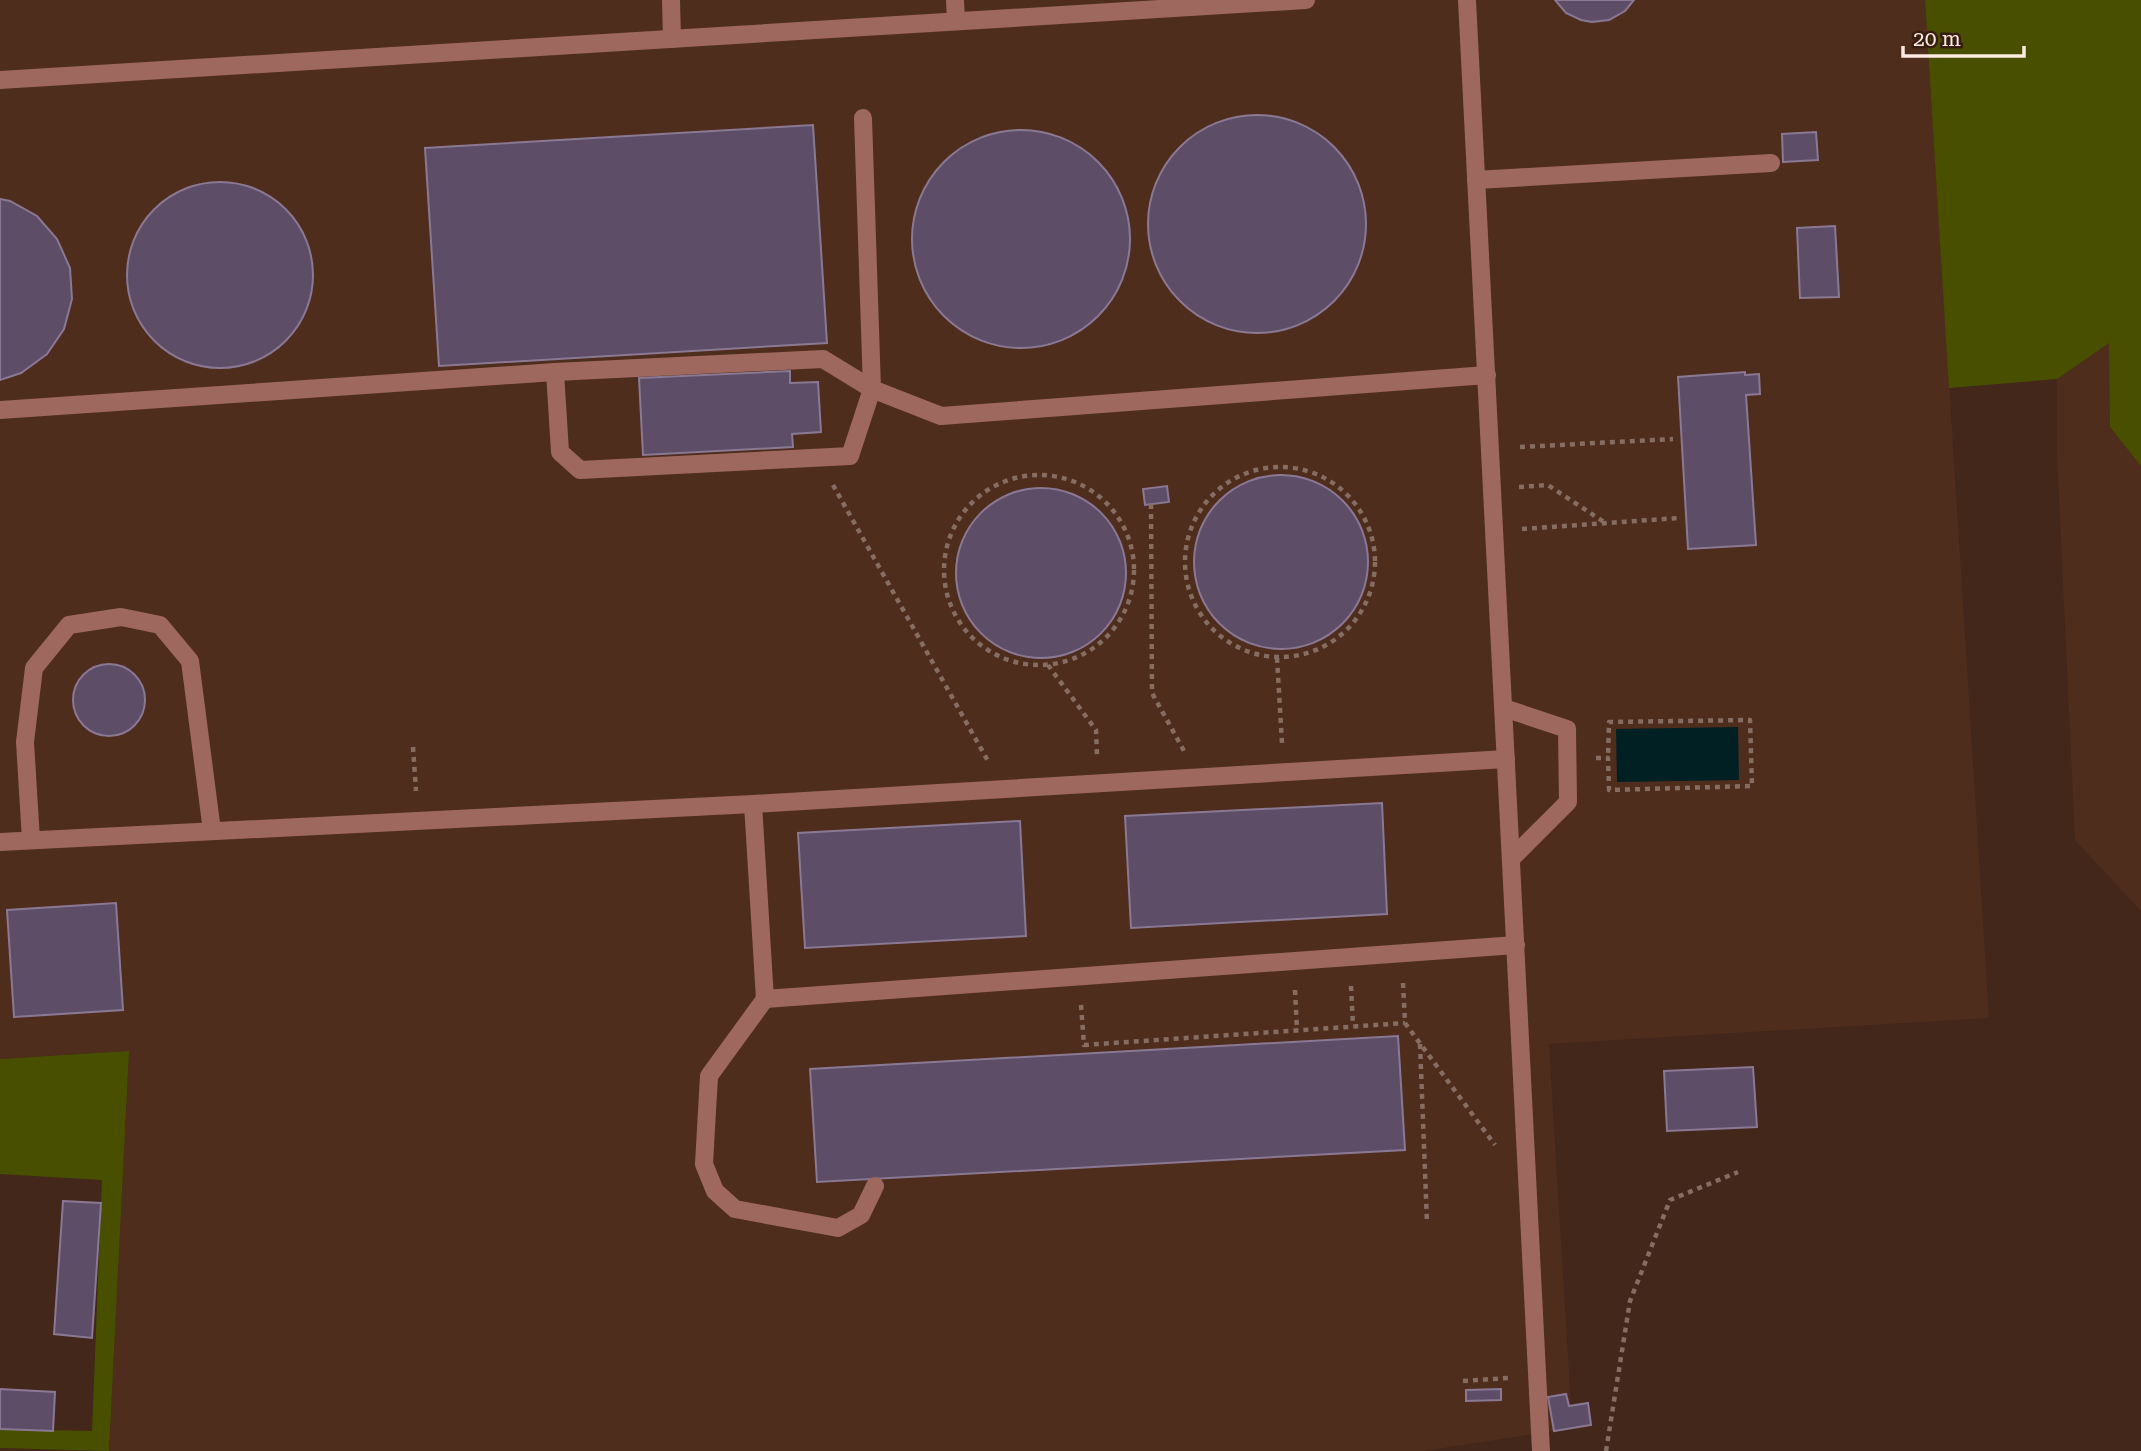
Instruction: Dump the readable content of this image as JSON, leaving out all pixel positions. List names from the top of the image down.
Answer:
{
  "scale_bar": "20 m"
}
